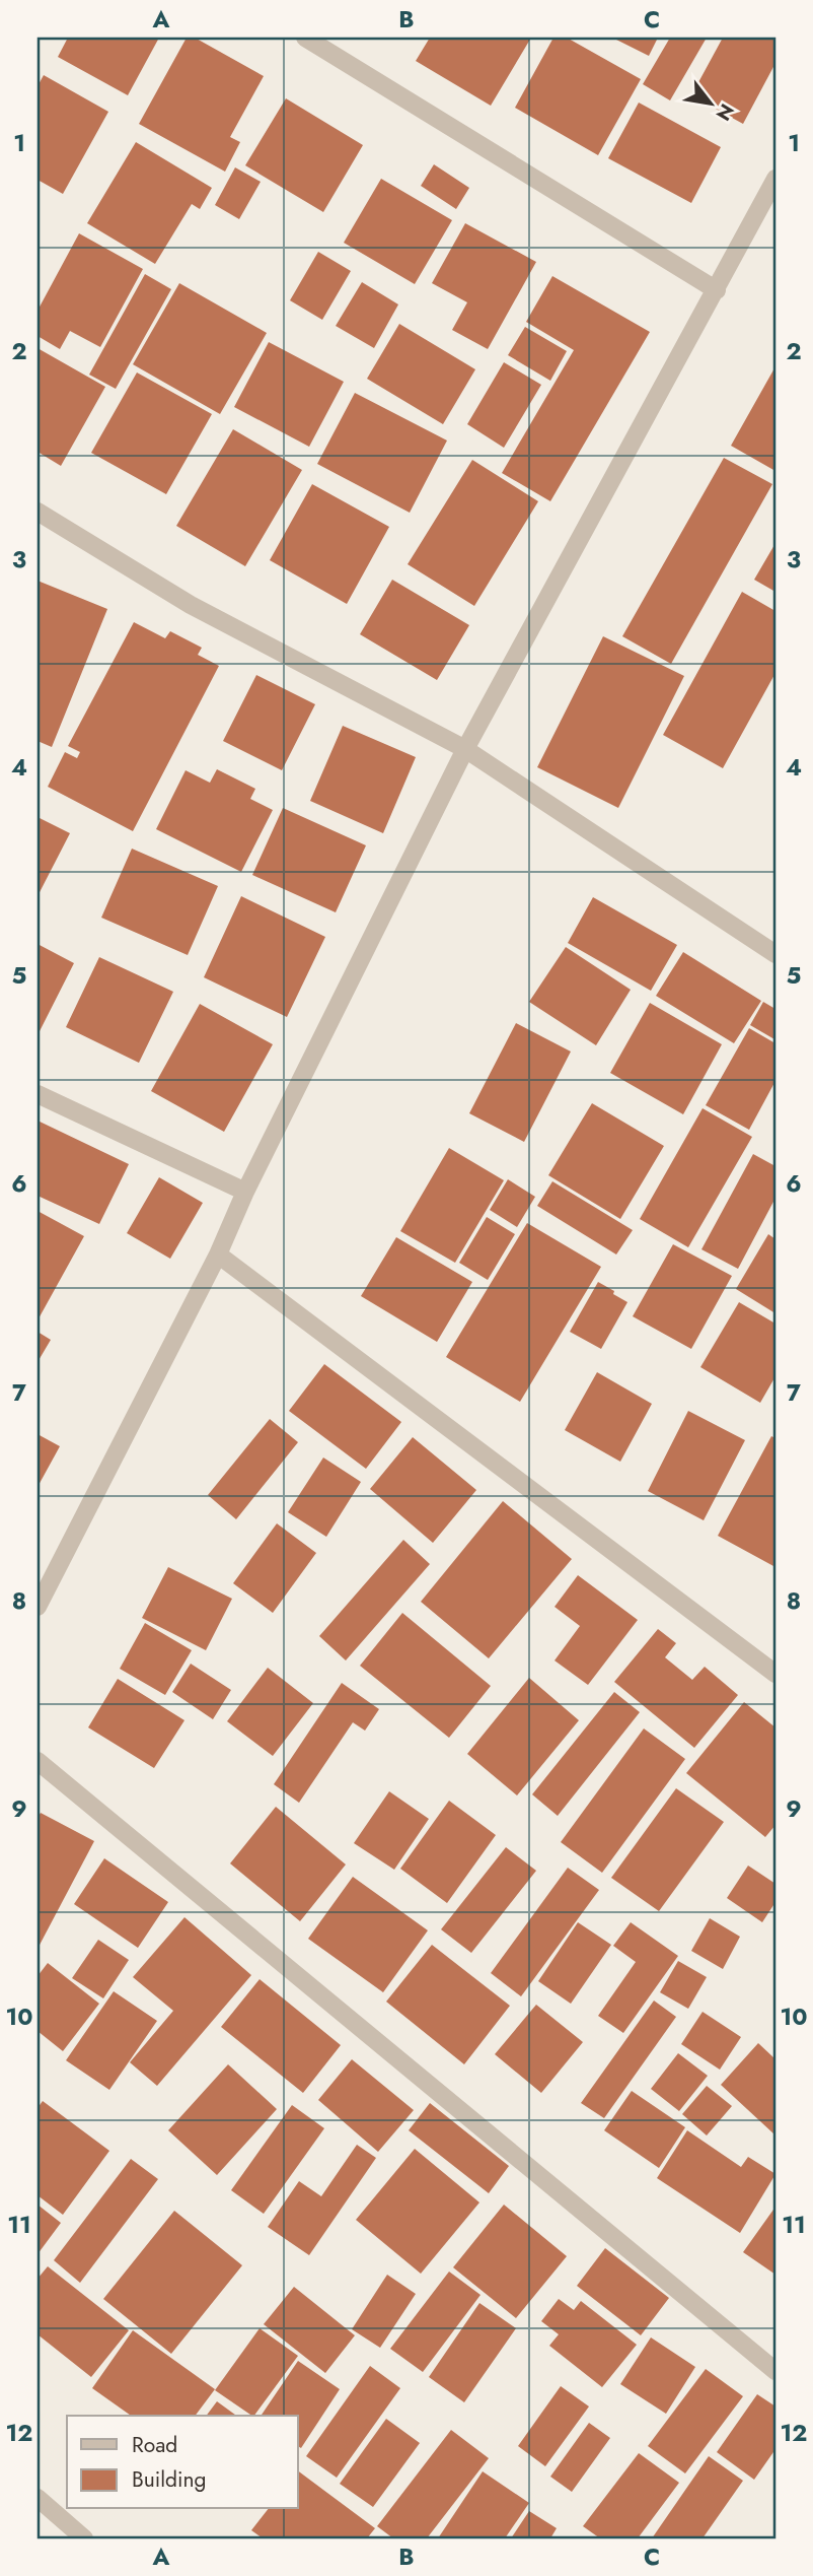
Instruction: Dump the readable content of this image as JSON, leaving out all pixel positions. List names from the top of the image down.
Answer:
{
  "legend": ["Road", "Building"],
  "north": "bottom right",
  "grid": {
    "columns": ["A", "B", "C"],
    "rows": [
      "1",
      "2",
      "3",
      "4",
      "5",
      "6",
      "7",
      "8",
      "9",
      "10",
      "11",
      "12"
    ]
  }
}
